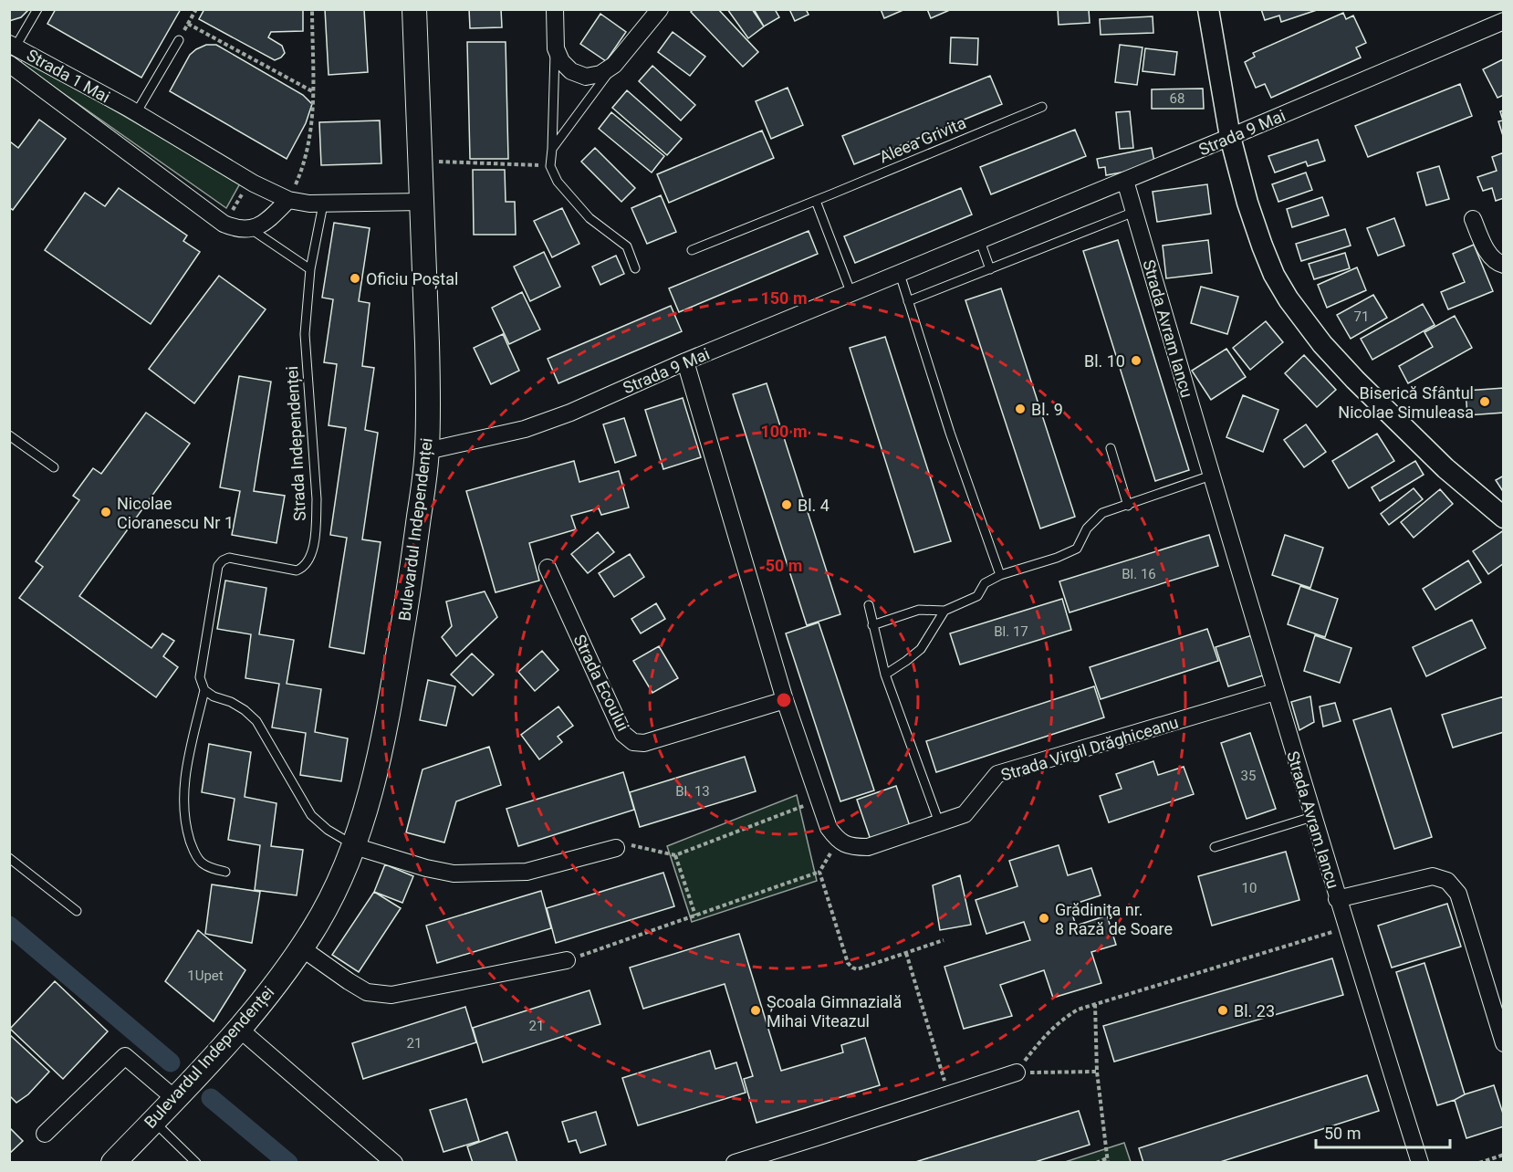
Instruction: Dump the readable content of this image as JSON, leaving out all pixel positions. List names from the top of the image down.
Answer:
{
  "streets": {
    "main road": ["Bulevardul Independenței"],
    "street": [
      "Strada 1 Mai",
      "Strada 9 Mai",
      "Strada Avram Iancu",
      "Strada Ecoului",
      "Strada Virgil Drăghiceanu"
    ],
    "lane": ["Aleea Grivita", "Strada Independenței"]
  },
  "crossings": [
    ["Strada 1 Mai", "Strada Independenței"],
    ["Strada 1 Mai", "Bulevardul Independenței"],
    ["Strada 9 Mai", "Strada Avram Iancu"],
    ["Strada 9 Mai", "Bulevardul Independenței"],
    ["Strada Avram Iancu", "Strada Virgil Drăghiceanu"]
  ],
  "places": [
    "Oficiu Poștal",
    "Bl. 10",
    "Biserică Sfântul Nicolae Simuleasa",
    "Bl. 9",
    "Bl. 4",
    "Nicolae Cioranescu Nr 1",
    "Grădiniţa nr. 8 Rază de Soare",
    "Școala Gimnazială Mihai Viteazul",
    "Bl. 23"
  ],
  "house_numbers": [
    "68",
    "71",
    "Bl. 16",
    "Bl. 17",
    "35",
    "Bl. 13",
    "10",
    "1Upet",
    "21",
    "21"
  ],
  "scale_bar": "50 m",
  "rings": ["150 m", "100 m", "50 m"]
}
